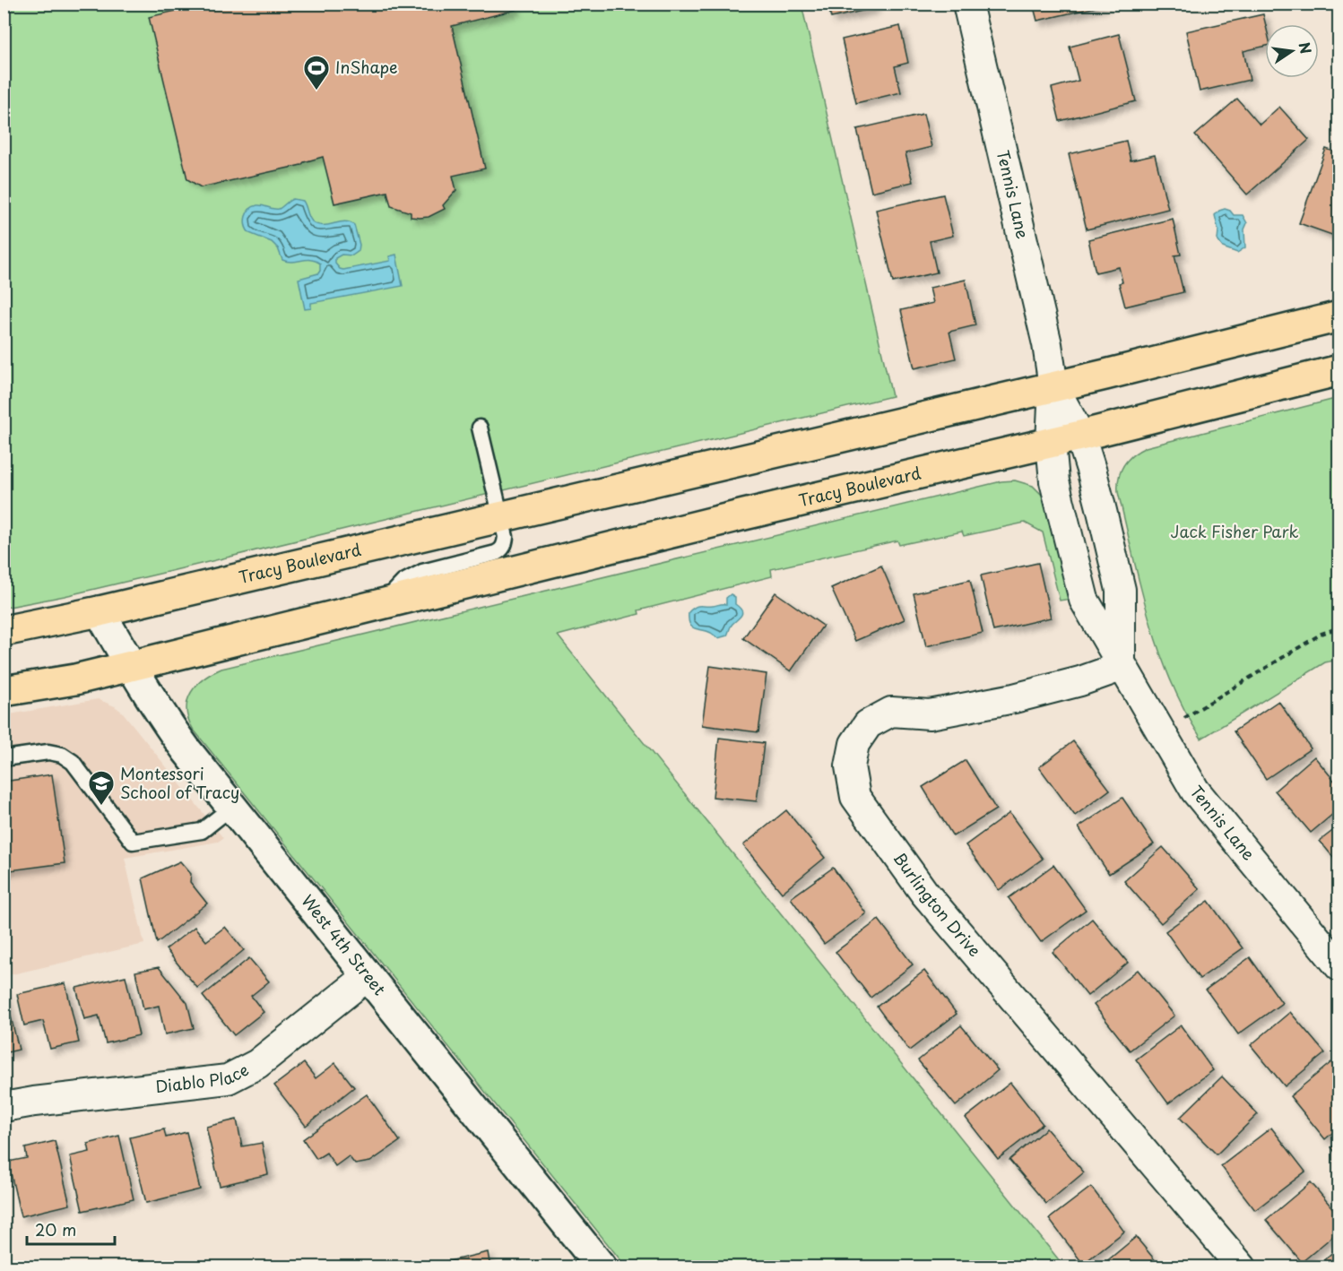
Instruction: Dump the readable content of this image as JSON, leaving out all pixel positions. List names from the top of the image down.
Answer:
{
  "streets": {
    "main road": ["Tracy Boulevard"],
    "street": [
      "Tennis Lane",
      "Burlington Drive",
      "West 4th Street",
      "Diablo Place"
    ]
  },
  "crossings": [
    ["Tennis Lane", "Tracy Boulevard"],
    ["Tennis Lane", "Burlington Drive"],
    ["Tracy Boulevard", "West 4th Street"],
    ["West 4th Street", "Diablo Place"]
  ],
  "parks": ["Jack Fisher Park"],
  "places": {
    "sports": ["InShape"],
    "school or university": ["Montessori School of Tracy"]
  },
  "scale_bar": "20 m",
  "north": "right"
}
